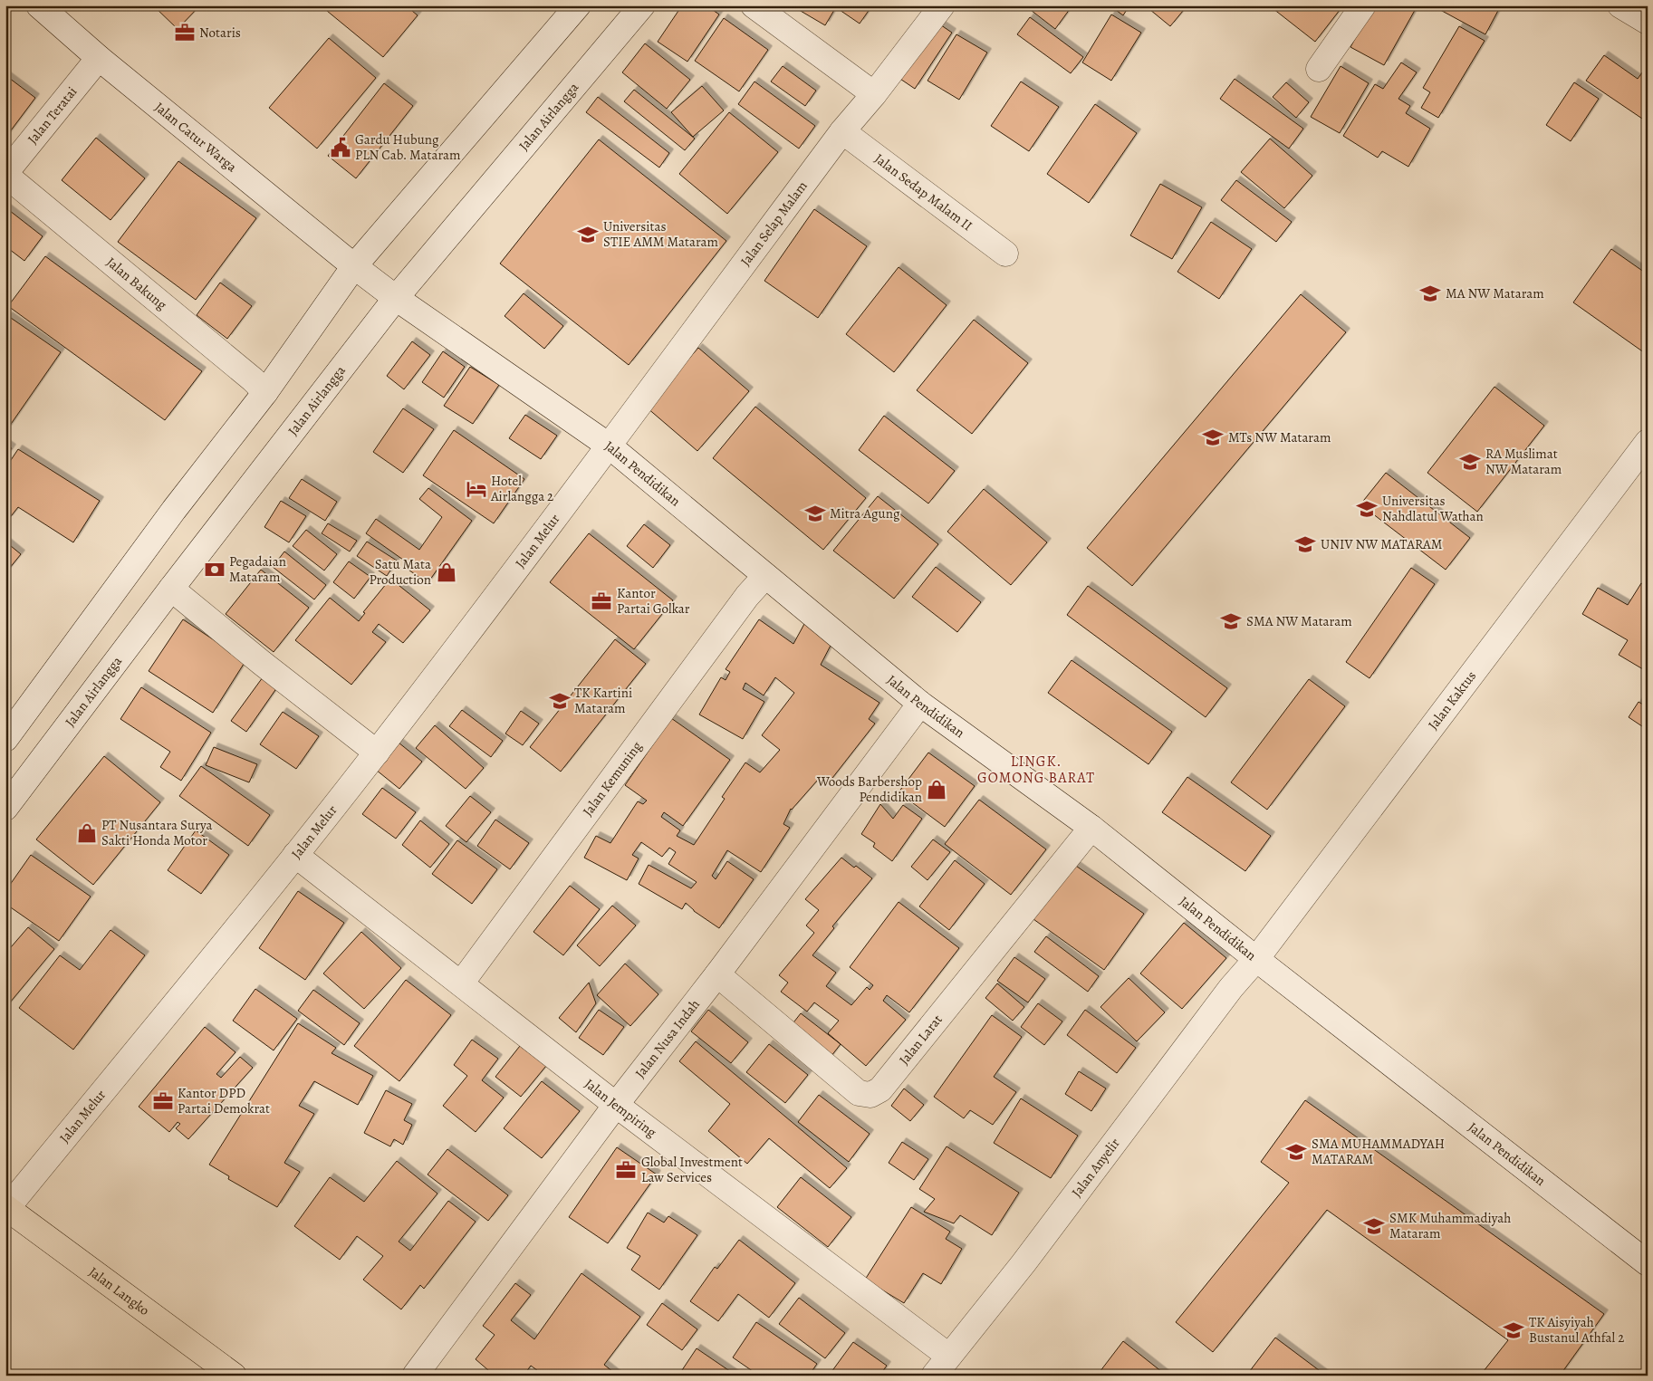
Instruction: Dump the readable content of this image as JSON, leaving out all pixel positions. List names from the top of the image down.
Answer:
{
  "streets": {
    "main road": ["Jalan Langko"],
    "street": [
      "Jalan Teratai",
      "Jalan Airlangga",
      "Jalan Catur Warga",
      "Jalan Sedap Malam II",
      "Jalan Selap Malam",
      "Jalan Bakung",
      "Jalan Pendidikan",
      "Jalan Melur",
      "Jalan Kaktus",
      "Jalan Kemuning",
      "Jalan Nusa Indah",
      "Jalan Larat",
      "Jalan Jempiring",
      "Jalan Anyelir"
    ]
  },
  "crossings": [
    ["Jalan Teratai", "Jalan Catur Warga"],
    ["Jalan Teratai", "Jalan Bakung"],
    ["Jalan Airlangga", "Jalan Pendidikan"],
    ["Jalan Catur Warga", "Jalan Pendidikan"],
    ["Jalan Sedap Malam II", "Jalan Selap Malam"],
    ["Jalan Selap Malam", "Jalan Pendidikan"],
    ["Jalan Selap Malam", "Jalan Melur"],
    ["Jalan Pendidikan", "Jalan Melur"],
    ["Jalan Pendidikan", "Jalan Kaktus"],
    ["Jalan Pendidikan", "Jalan Kemuning"],
    ["Jalan Pendidikan", "Jalan Nusa Indah"],
    ["Jalan Pendidikan", "Jalan Larat"],
    ["Jalan Pendidikan", "Jalan Anyelir"],
    ["Jalan Melur", "Jalan Jempiring"],
    ["Jalan Melur", "Jalan Langko"],
    ["Jalan Kaktus", "Jalan Anyelir"],
    ["Jalan Kemuning", "Jalan Jempiring"],
    ["Jalan Nusa Indah", "Jalan Larat"],
    ["Jalan Nusa Indah", "Jalan Jempiring"],
    ["Jalan Jempiring", "Jalan Anyelir"]
  ],
  "districts": ["LINGK. GOMONG BARAT"],
  "places": {
    "office": [
      "Notaris",
      "Kantor Partai Golkar",
      "Kantor DPD Partai Demokrat",
      "Global Investment Law Services"
    ],
    "public building": ["Gardu Hubung PLN Cab. Mataram"],
    "school or university": [
      "Universitas STIE AMM Mataram",
      "MA NW Mataram",
      "MTs NW Mataram",
      "RA Muslimat NW Mataram",
      "Universitas Nahdlatul Wathan",
      "Mitra Agung",
      "UNIV NW MATARAM",
      "SMA NW Mataram",
      "TK Kartini Mataram",
      "SMA MUHAMMADYAH MATARAM",
      "SMK Muhammadiyah Mataram",
      "TK Aisyiyah Bustanul Athfal 2"
    ],
    "hotel": ["Hotel Airlangga 2"],
    "bank": ["Pegadaian Mataram"],
    "shop": ["Satu Mata Production", "Woods Barbershop Pendidikan", "PT Nusantara Surya Sakti Honda Motor"]
  }
}
